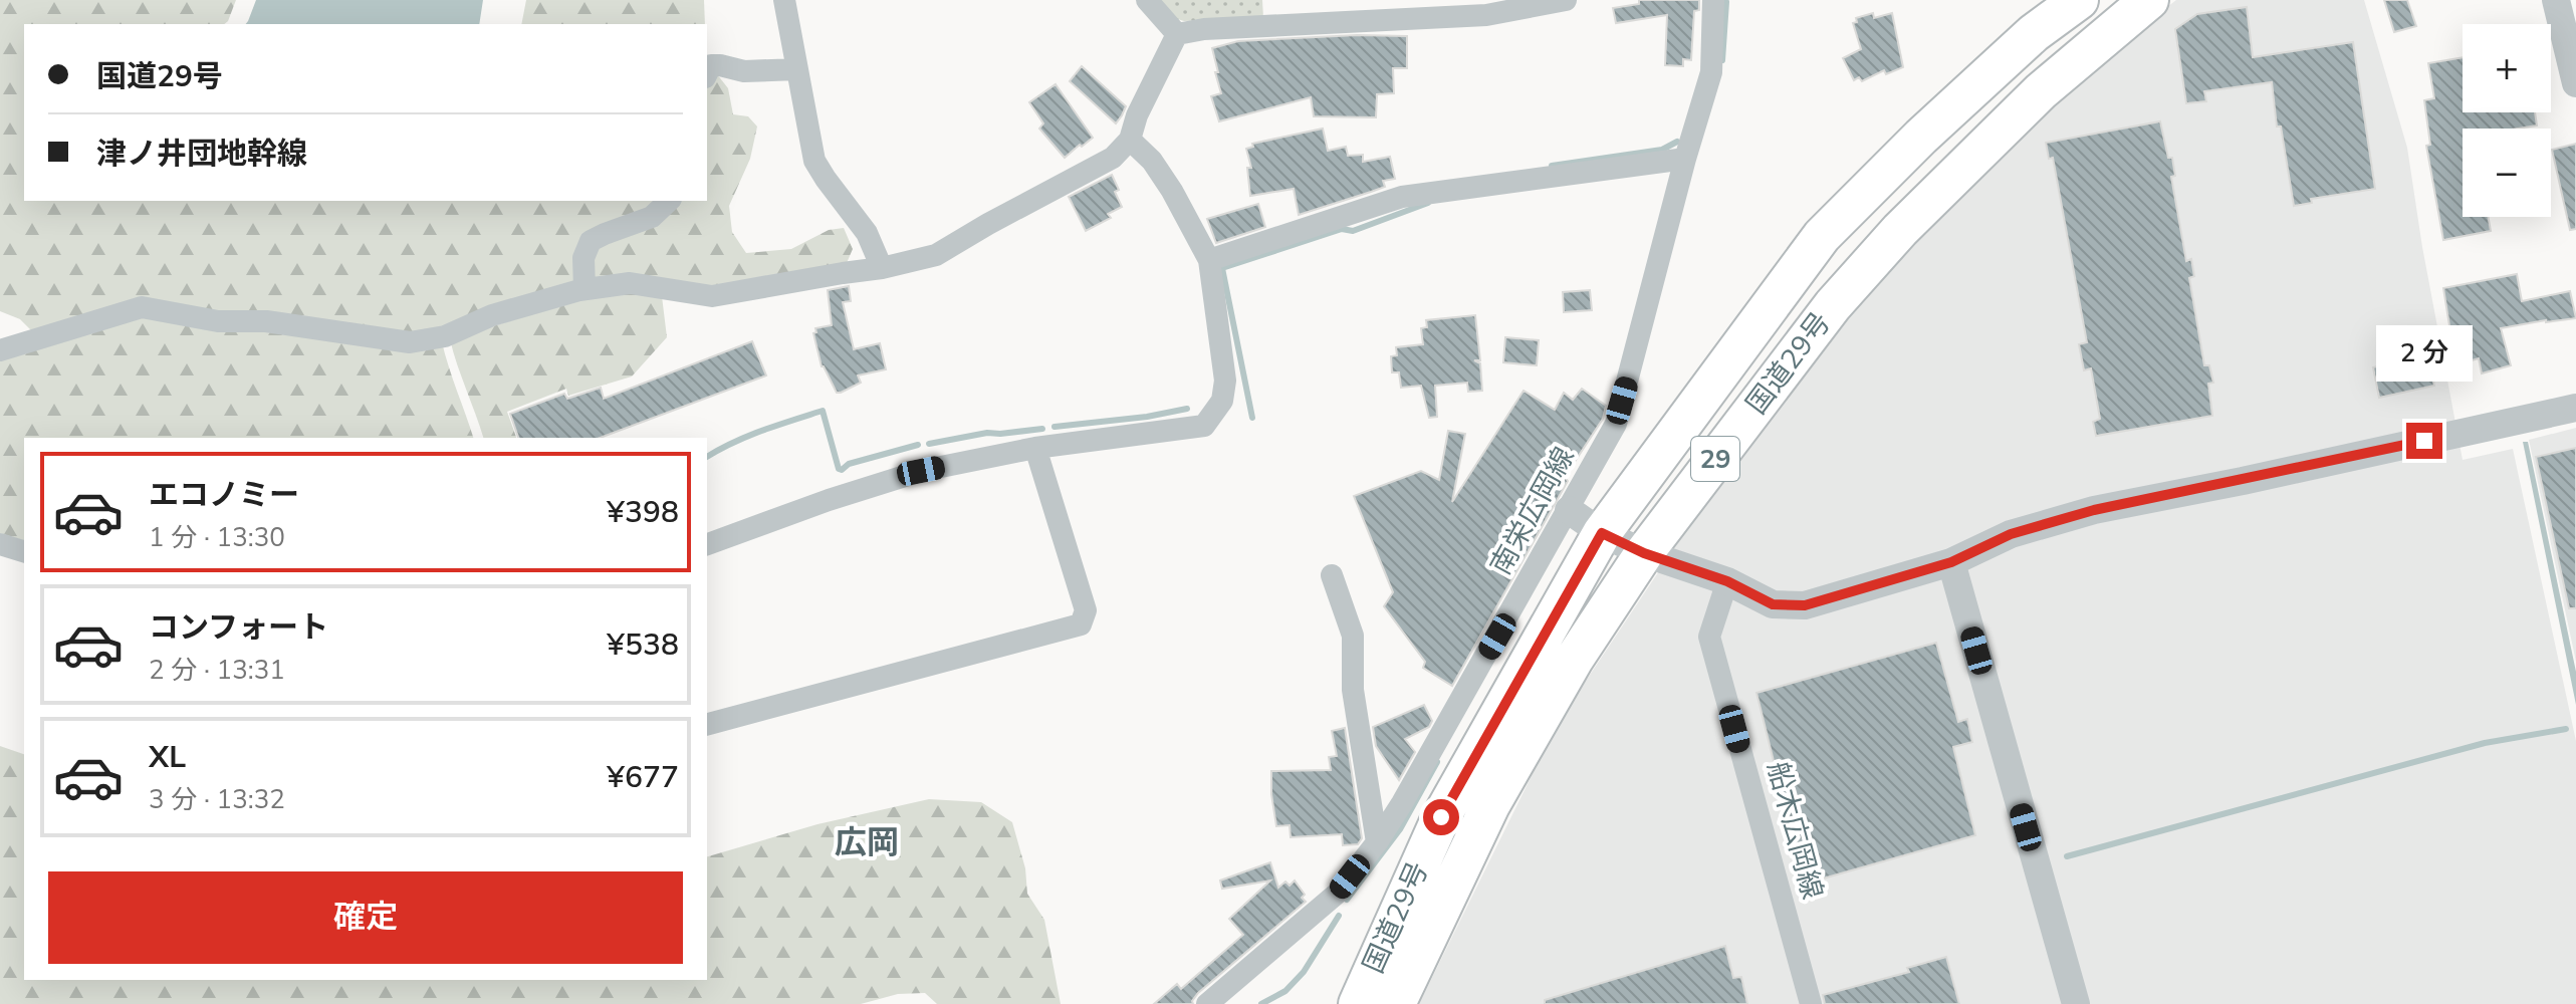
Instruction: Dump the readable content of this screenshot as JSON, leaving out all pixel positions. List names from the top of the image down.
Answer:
{
  "streets": {
    "highway": ["国道29号", "29"],
    "street": ["南栄広岡線", "船木広岡線"]
  },
  "districts": ["広岡"],
  "page": {
    "map_buttons": ["+", "−"],
    "banner": ["国道29号", "津ノ井団地幹線"],
    "bubble": "2 分",
    "list": [
      {
        "name": "エコノミー",
        "note": "1 分 · 13:30",
        "value": "¥398"
      },
      {
        "name": "コンフォート",
        "note": "2 分 · 13:31",
        "value": "¥538"
      },
      {
        "name": "XL",
        "note": "3 分 · 13:32",
        "value": "¥677"
      }
    ],
    "buttons": "確定"
  }
}
